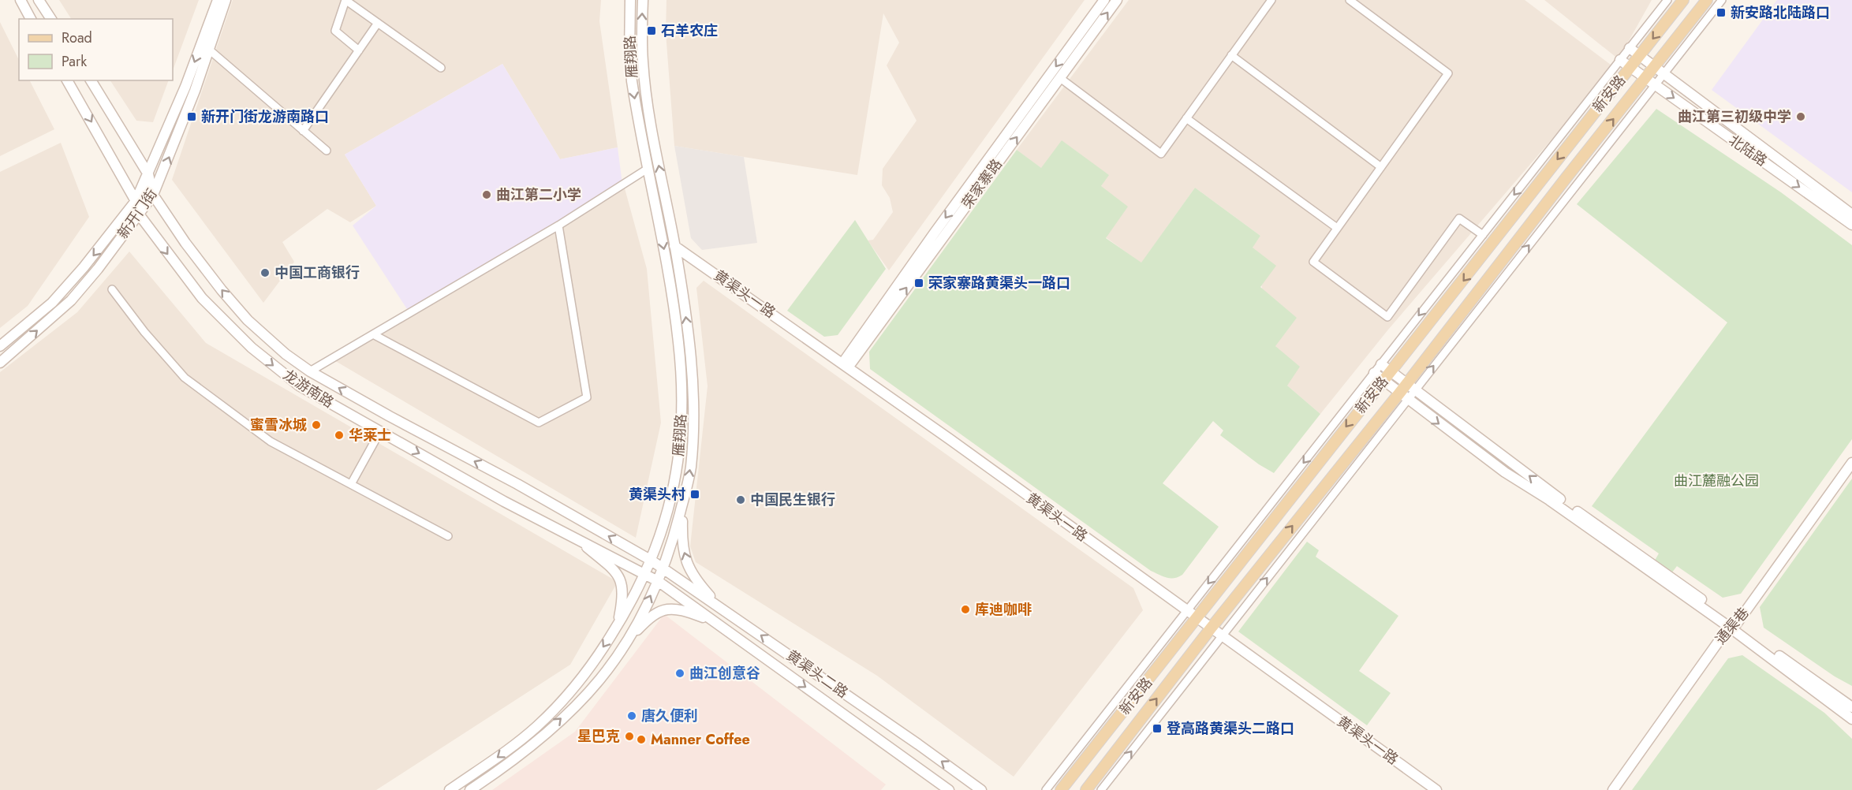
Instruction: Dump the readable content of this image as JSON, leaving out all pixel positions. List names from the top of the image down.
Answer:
{
  "streets": {
    "main road": ["新安路"],
    "street": [
      "雁翔路",
      "北陆路",
      "荣家寨路",
      "新开门街",
      "黄渠头一路",
      "龙游南路",
      "通渠巷",
      "黄渠头二路"
    ]
  },
  "crossings": [
    ["雁翔路", "黄渠头一路"],
    ["雁翔路", "龙游南路"],
    ["雁翔路", "黄渠头二路"],
    ["新安路", "北陆路"],
    ["新安路", "黄渠头一路"],
    ["荣家寨路", "黄渠头一路"],
    ["新开门街", "龙游南路"],
    ["龙游南路", "黄渠头二路"]
  ],
  "parks": ["曲江麓融公园"],
  "places": {
    "transit": [
      "新安路北陆路口",
      "石羊农庄",
      "新开门街龙游南路口",
      "荣家寨路黄渠头一路口",
      "黄渠头村",
      "登高路黄渠头二路口"
    ],
    "other": [
      "曲江第三初级中学",
      "曲江第二小学",
      "中国工商银行",
      "蜜雪冰城",
      "华莱士",
      "中国民生银行",
      "库迪咖啡",
      "曲江创意谷",
      "唐久便利",
      "星巴克",
      "Manner Coffee"
    ]
  },
  "legend": ["Road", "Park"]
}
